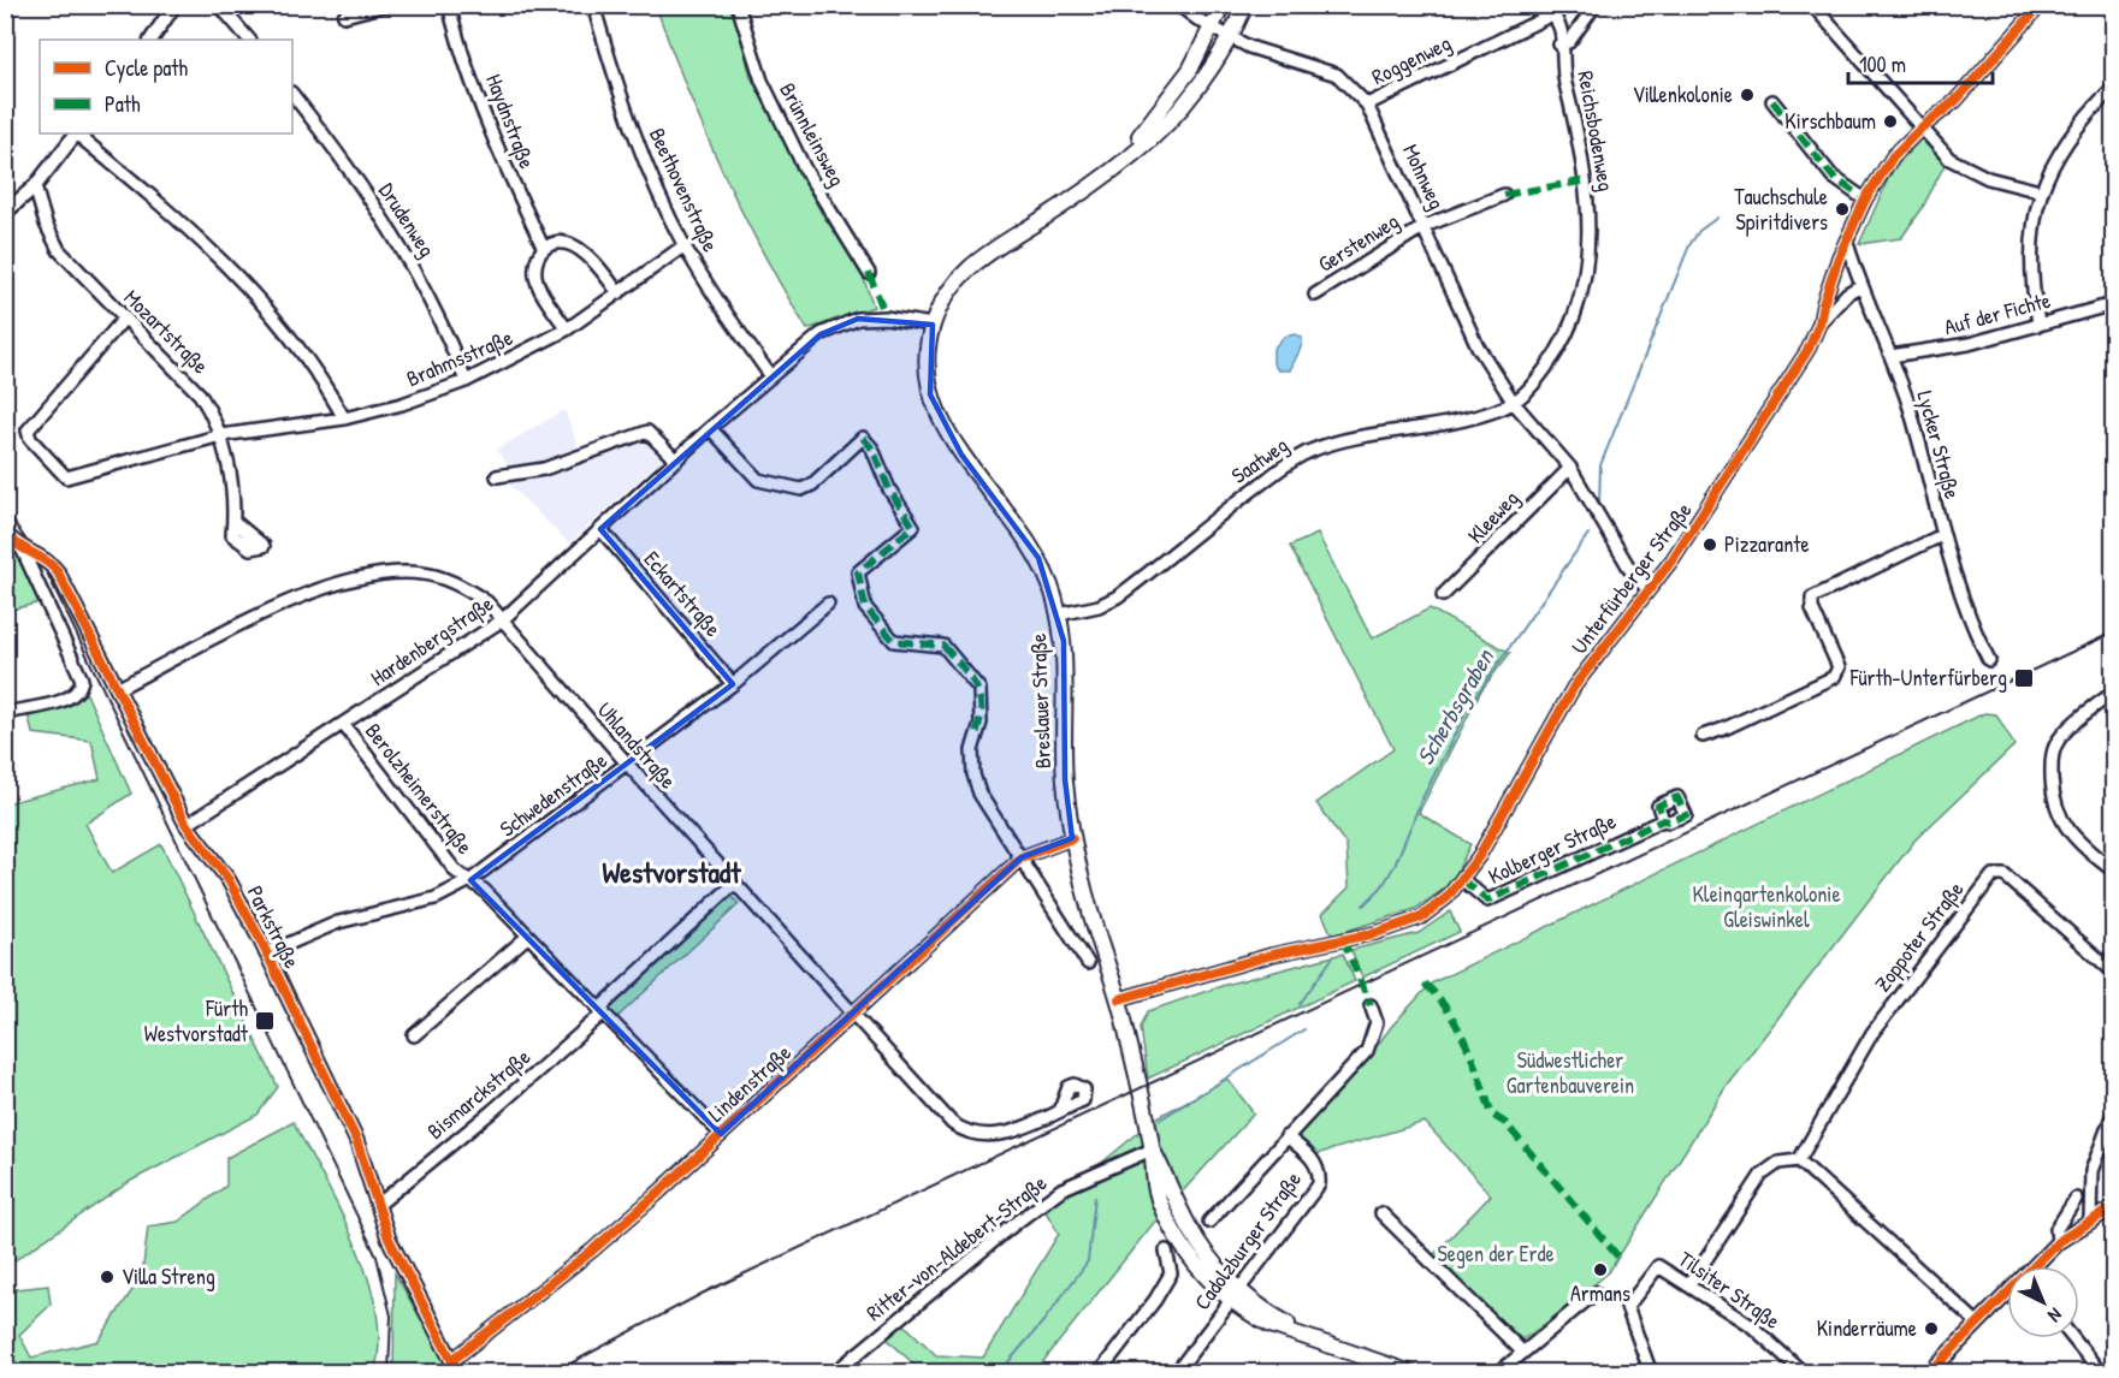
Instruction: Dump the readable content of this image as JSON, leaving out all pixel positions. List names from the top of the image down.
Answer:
{
  "streets": {
    "main road": ["Breslauer Straße"],
    "street": [
      "Roggenweg",
      "Haydnstraße",
      "Reichsbodenweg",
      "Brünnleinsweg",
      "Mohnweg",
      "Beethovenstraße",
      "Drudenweg",
      "Gerstenweg",
      "Auf der Fichte",
      "Mozartstraße",
      "Brahmsstraße",
      "Lycker Straße",
      "Saatweg",
      "Kleeweg",
      "Unterfürberger Straße",
      "Eckartstraße",
      "Hardenbergstraße",
      "Uhlandstraße",
      "Berolzheimerstraße",
      "Schwedenstraße",
      "Kolberger Straße",
      "Parkstraße",
      "Zoppoter Straße",
      "Lindenstraße",
      "Bismarckstraße",
      "Cadolzburger Straße",
      "Ritter-von-Aldebert-Straße",
      "Tilsiter Straße"
    ]
  },
  "crossings": [
    ["Roggenweg", "Reichsbodenweg"],
    ["Roggenweg", "Mohnweg"],
    ["Reichsbodenweg", "Mohnweg"],
    ["Reichsbodenweg", "Saatweg"],
    ["Mohnweg", "Gerstenweg"],
    ["Mohnweg", "Saatweg"],
    ["Mohnweg", "Breslauer Straße"],
    ["Beethovenstraße", "Brahmsstraße"],
    ["Beethovenstraße", "Hardenbergstraße"],
    ["Drudenweg", "Brahmsstraße"],
    ["Auf der Fichte", "Lycker Straße"],
    ["Mozartstraße", "Brahmsstraße"],
    ["Lycker Straße", "Unterfürberger Straße"],
    ["Saatweg", "Breslauer Straße"],
    ["Unterfürberger Straße", "Breslauer Straße"],
    ["Unterfürberger Straße", "Kolberger Straße"],
    ["Eckartstraße", "Hardenbergstraße"],
    ["Eckartstraße", "Schwedenstraße"],
    ["Hardenbergstraße", "Breslauer Straße"],
    ["Hardenbergstraße", "Uhlandstraße"],
    ["Hardenbergstraße", "Berolzheimerstraße"],
    ["Hardenbergstraße", "Parkstraße"],
    ["Breslauer Straße", "Lindenstraße"],
    ["Breslauer Straße", "Cadolzburger Straße"],
    ["Breslauer Straße", "Ritter-von-Aldebert-Straße"],
    ["Uhlandstraße", "Schwedenstraße"],
    ["Uhlandstraße", "Parkstraße"],
    ["Uhlandstraße", "Lindenstraße"],
    ["Uhlandstraße", "Bismarckstraße"],
    ["Berolzheimerstraße", "Schwedenstraße"],
    ["Berolzheimerstraße", "Lindenstraße"],
    ["Berolzheimerstraße", "Bismarckstraße"],
    ["Schwedenstraße", "Parkstraße"],
    ["Parkstraße", "Lindenstraße"],
    ["Parkstraße", "Bismarckstraße"]
  ],
  "districts": ["Westvorstadt"],
  "water": ["Scherbsgraben"],
  "parks": ["Kleingartenkolonie Gleiswinkel", "Südwestlicher Gartenbauverein", "Segen der Erde"],
  "places": {
    "other": [
      "Villenkolonie",
      "Kirschbaum",
      "Tauchschule Spiritdivers",
      "Pizzarante",
      "Armans",
      "Villa Streng",
      "Kinderräume"
    ],
    "transit": ["Fürth-Unterfürberg", "Fürth Westvorstadt"]
  },
  "legend": ["Cycle path", "Path"],
  "scale_bar": "100 m",
  "north": "bottom right"
}
